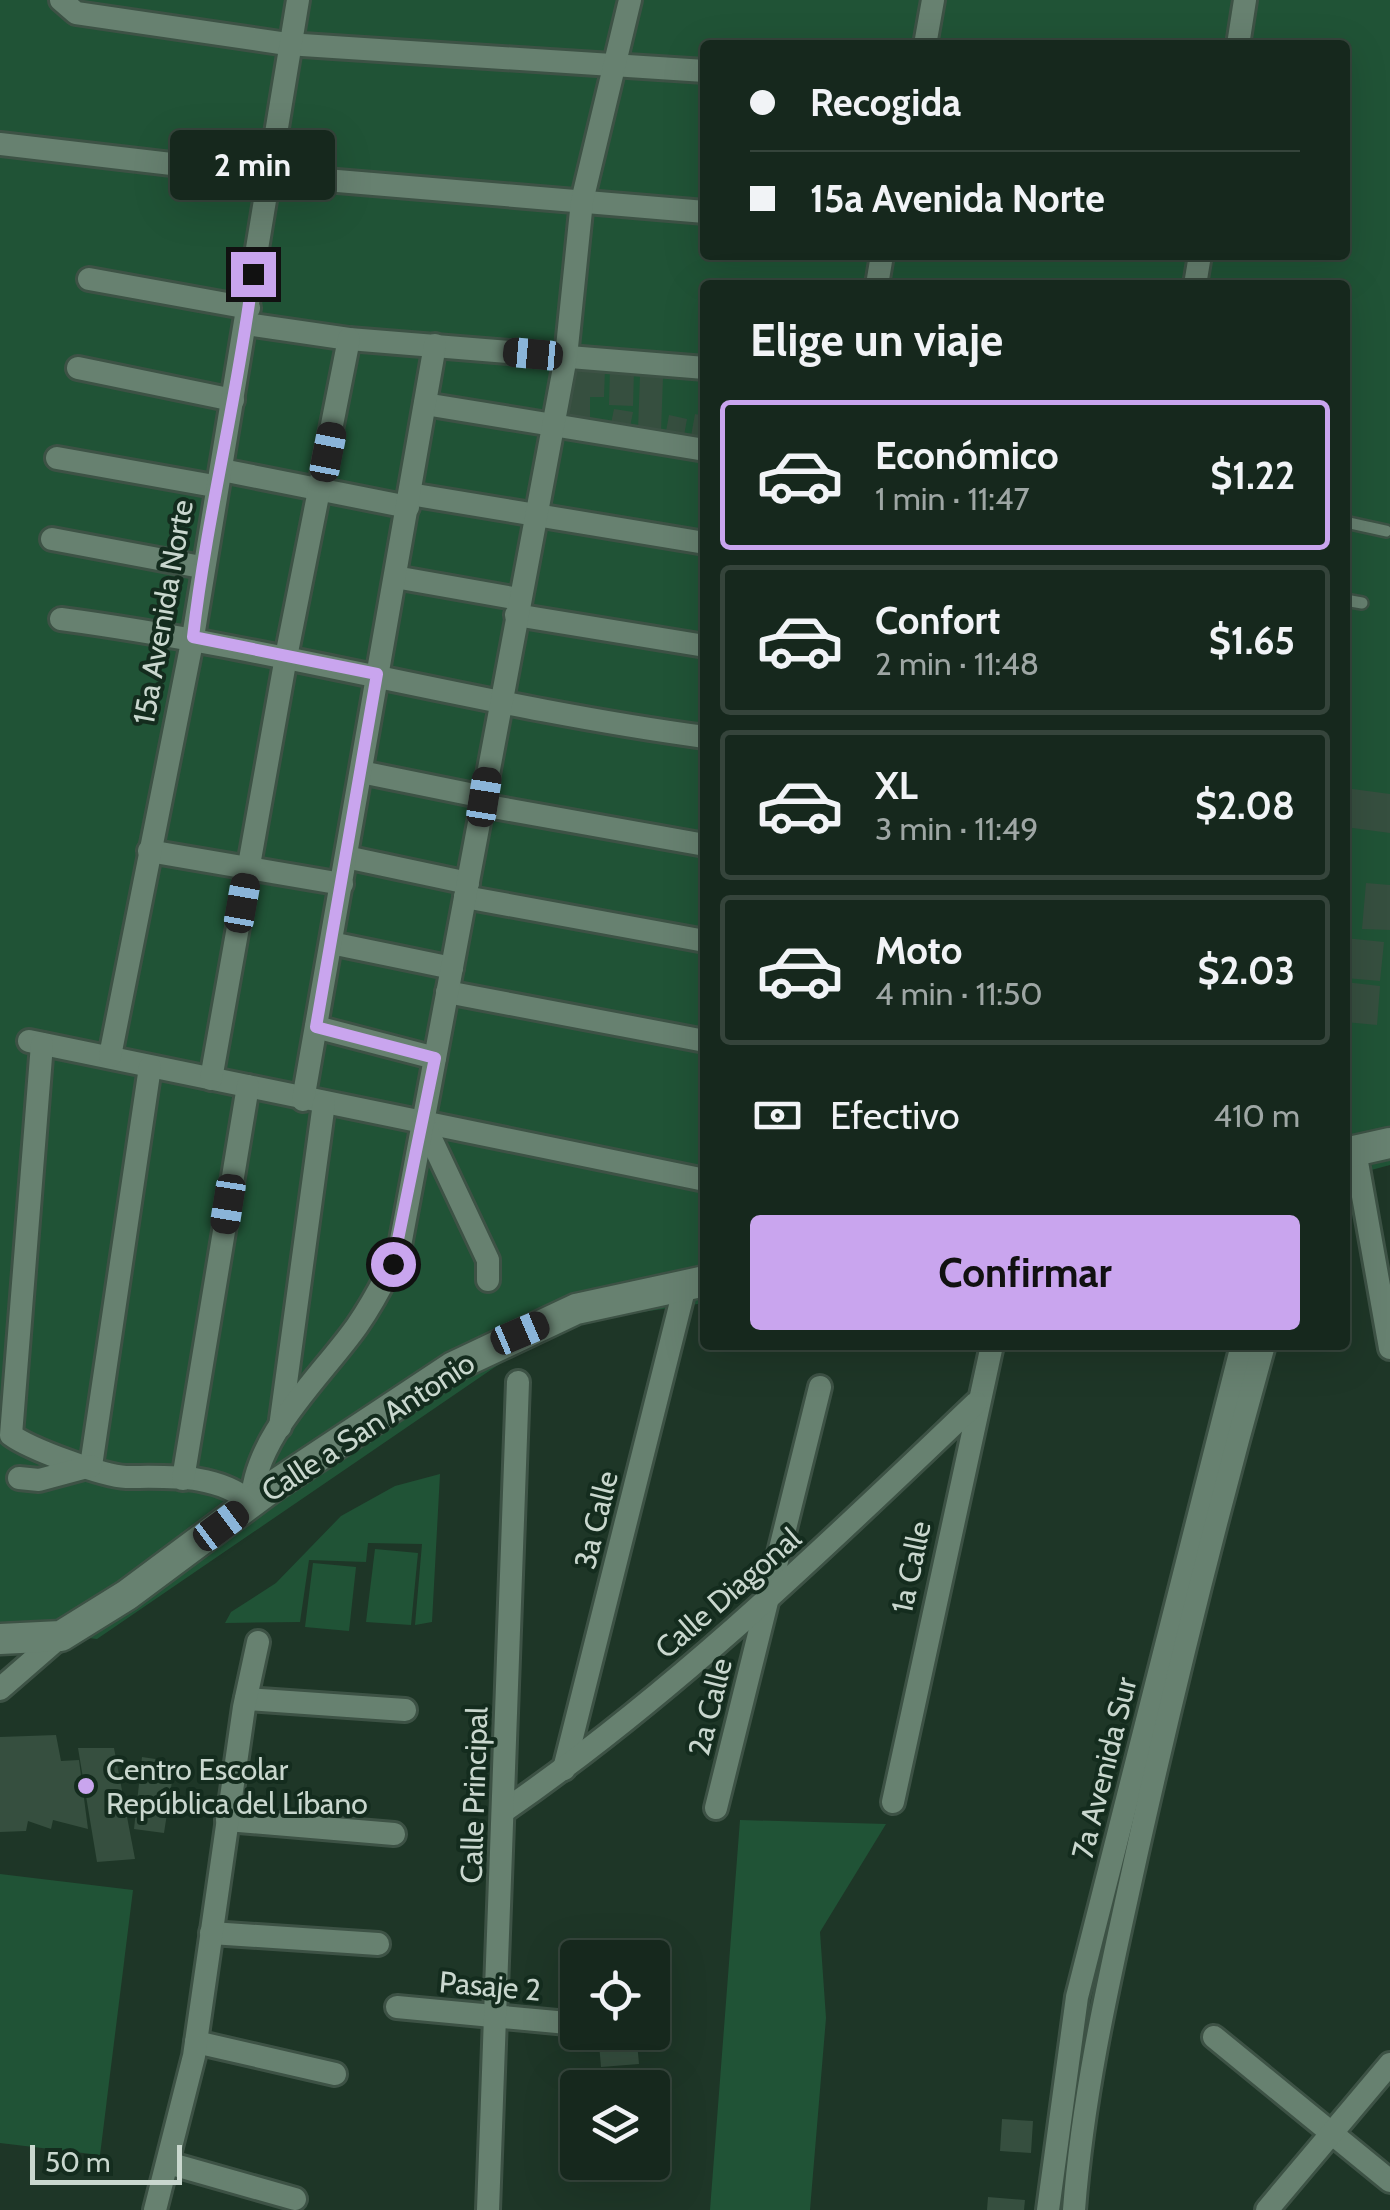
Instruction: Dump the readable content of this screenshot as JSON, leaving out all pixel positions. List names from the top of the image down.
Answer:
{
  "streets": {
    "street": [
      "15a Avenida Norte",
      "Calle a San Antonio",
      "3a Calle",
      "1a Calle",
      "Calle Diagonal",
      "2a Calle",
      "7a Avenida Sur",
      "Calle Principal",
      "Pasaje 2"
    ]
  },
  "crossings": [
    ["Calle a San Antonio", "3a Calle"],
    ["3a Calle", "Calle Diagonal"],
    ["1a Calle", "Calle Diagonal"],
    ["Calle Diagonal", "2a Calle"],
    ["Calle Diagonal", "Calle Principal"],
    ["Calle Principal", "Pasaje 2"]
  ],
  "places": ["Centro Escolar República del Líbano"],
  "scale_bar": "50 m",
  "page": {
    "banner": ["Recogida", "15a Avenida Norte"],
    "bubble": "2 min",
    "heading": "Elige un viaje",
    "list": [
      {
        "name": "Económico",
        "note": "1 min · 11:47",
        "value": "$1.22"
      },
      {
        "name": "Confort",
        "note": "2 min · 11:48",
        "value": "$1.65"
      },
      {
        "name": "XL",
        "note": "3 min · 11:49",
        "value": "$2.08"
      },
      {
        "name": "Moto",
        "note": "4 min · 11:50",
        "value": "$2.03"
      }
    ],
    "pay": ["Efectivo", "410 m"],
    "buttons": "Confirmar",
    "scale": "50 m"
  }
}
